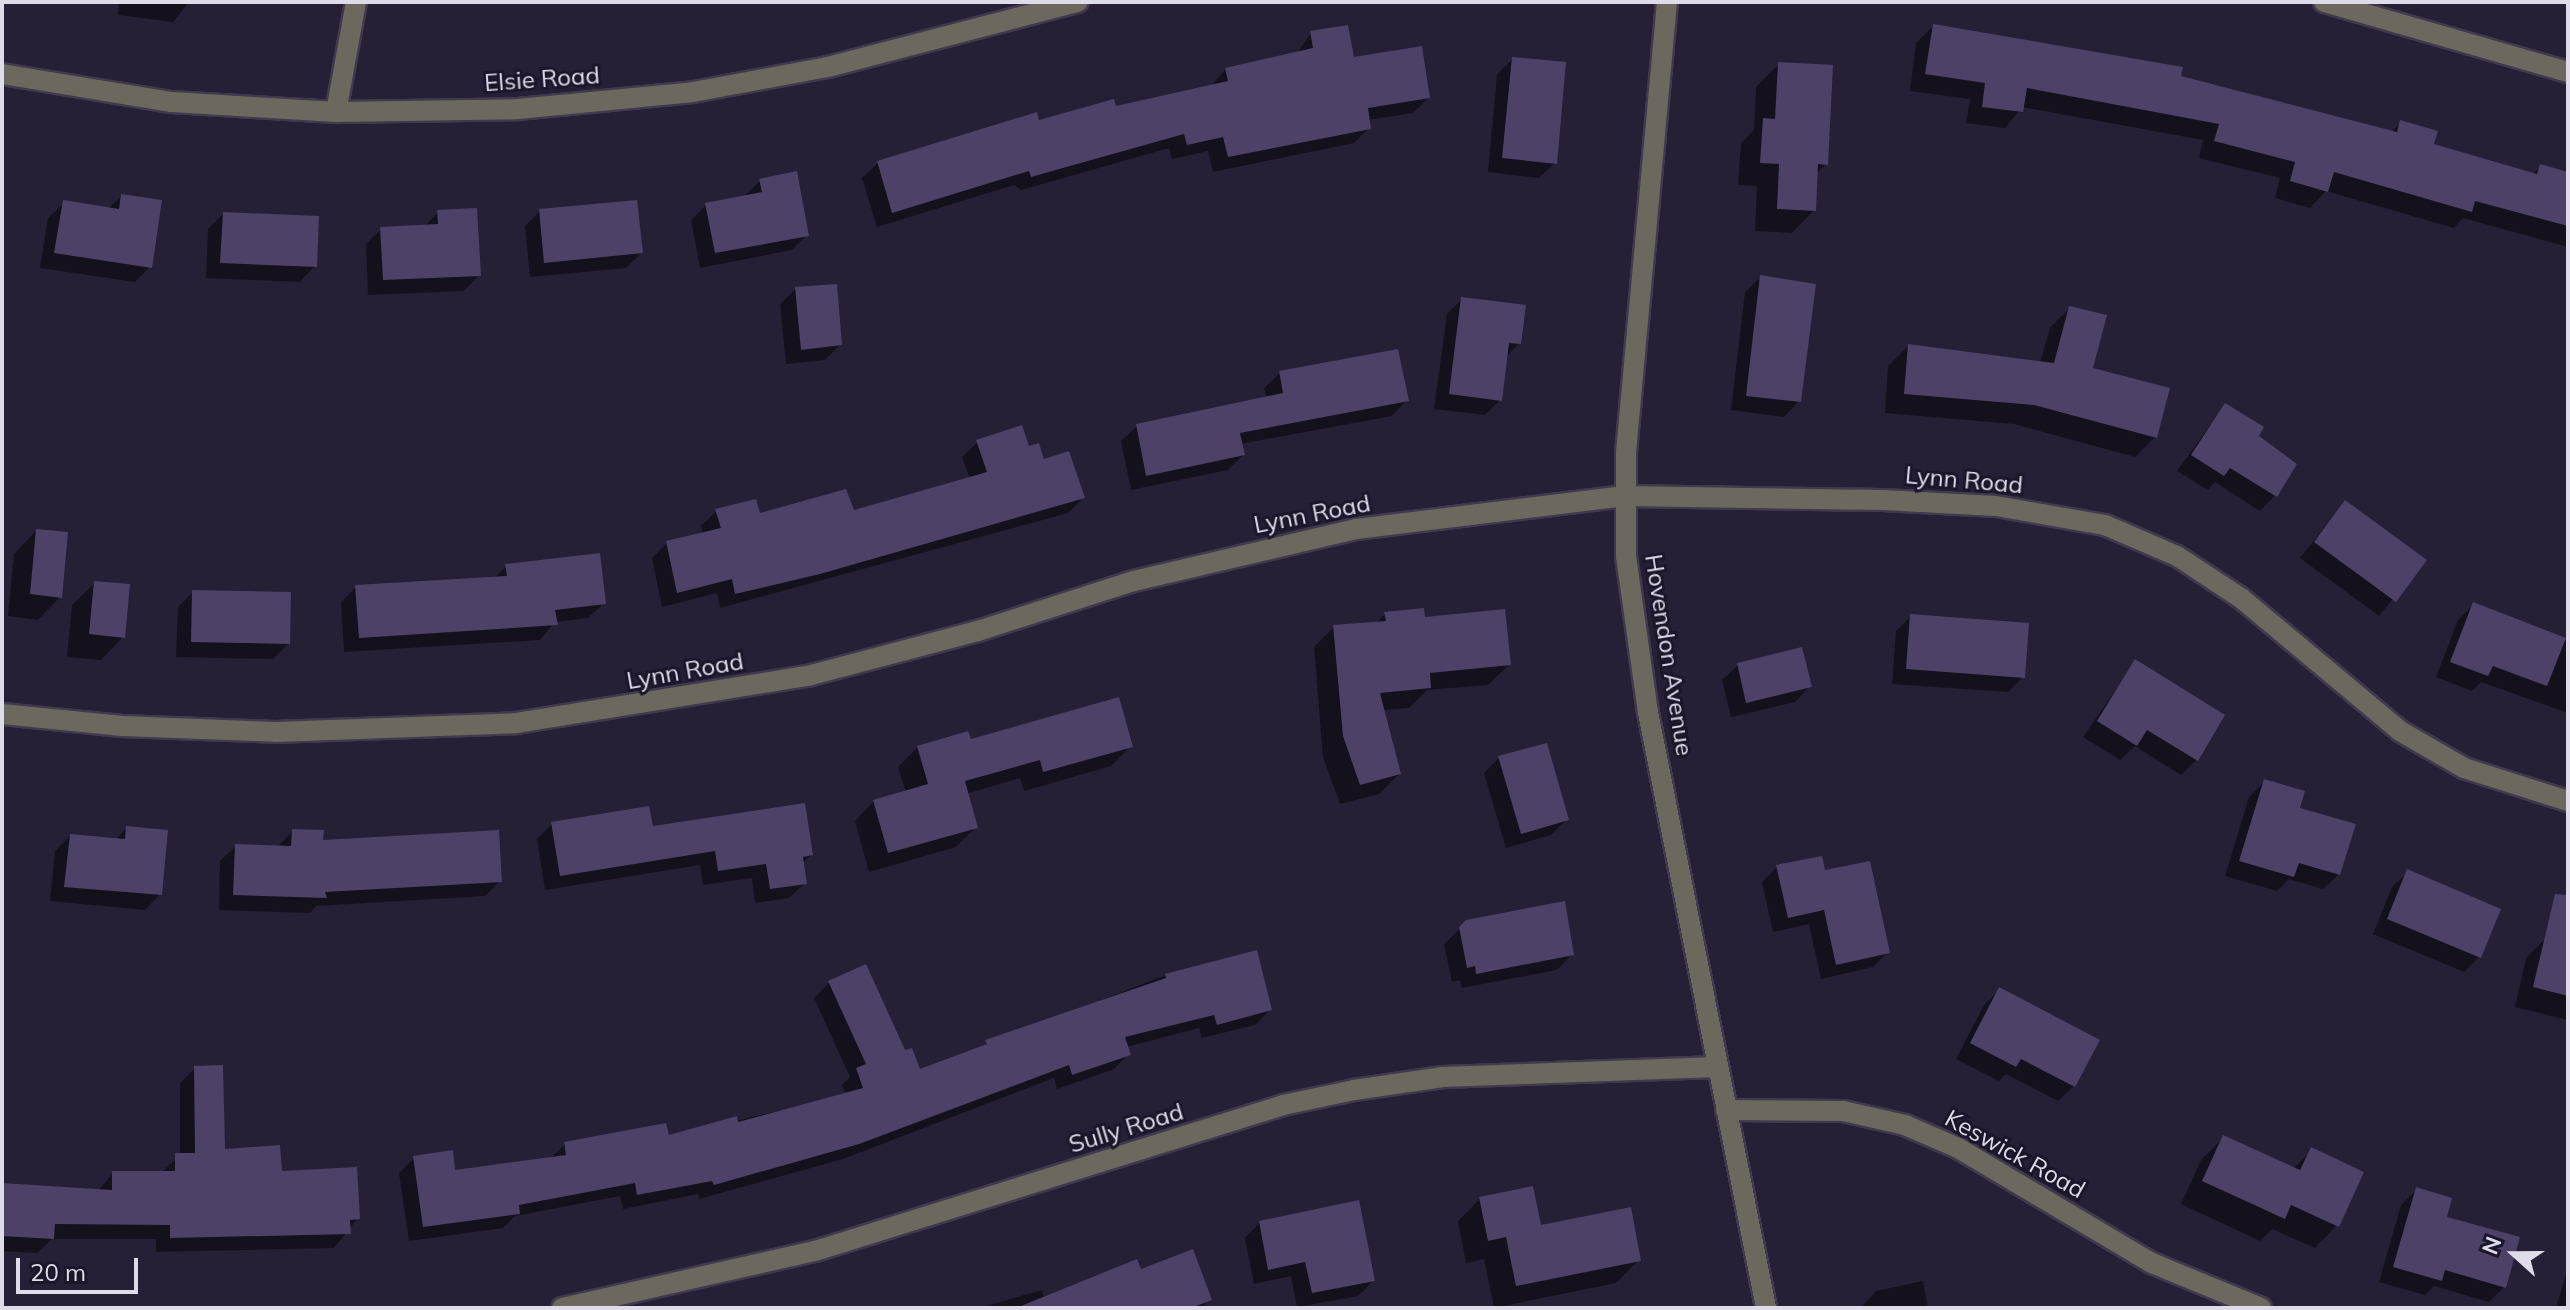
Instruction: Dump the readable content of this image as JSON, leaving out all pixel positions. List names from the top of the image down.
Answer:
{
  "streets": {
    "street": [
      "Elsie Road",
      "Lynn Road",
      "Hovendon Avenue",
      "Sully Road",
      "Keswick Road"
    ]
  },
  "crossings": [
    ["Lynn Road", "Hovendon Avenue"],
    ["Hovendon Avenue", "Sully Road"],
    ["Hovendon Avenue", "Keswick Road"]
  ],
  "scale_bar": "20 m",
  "north": "left"
}
